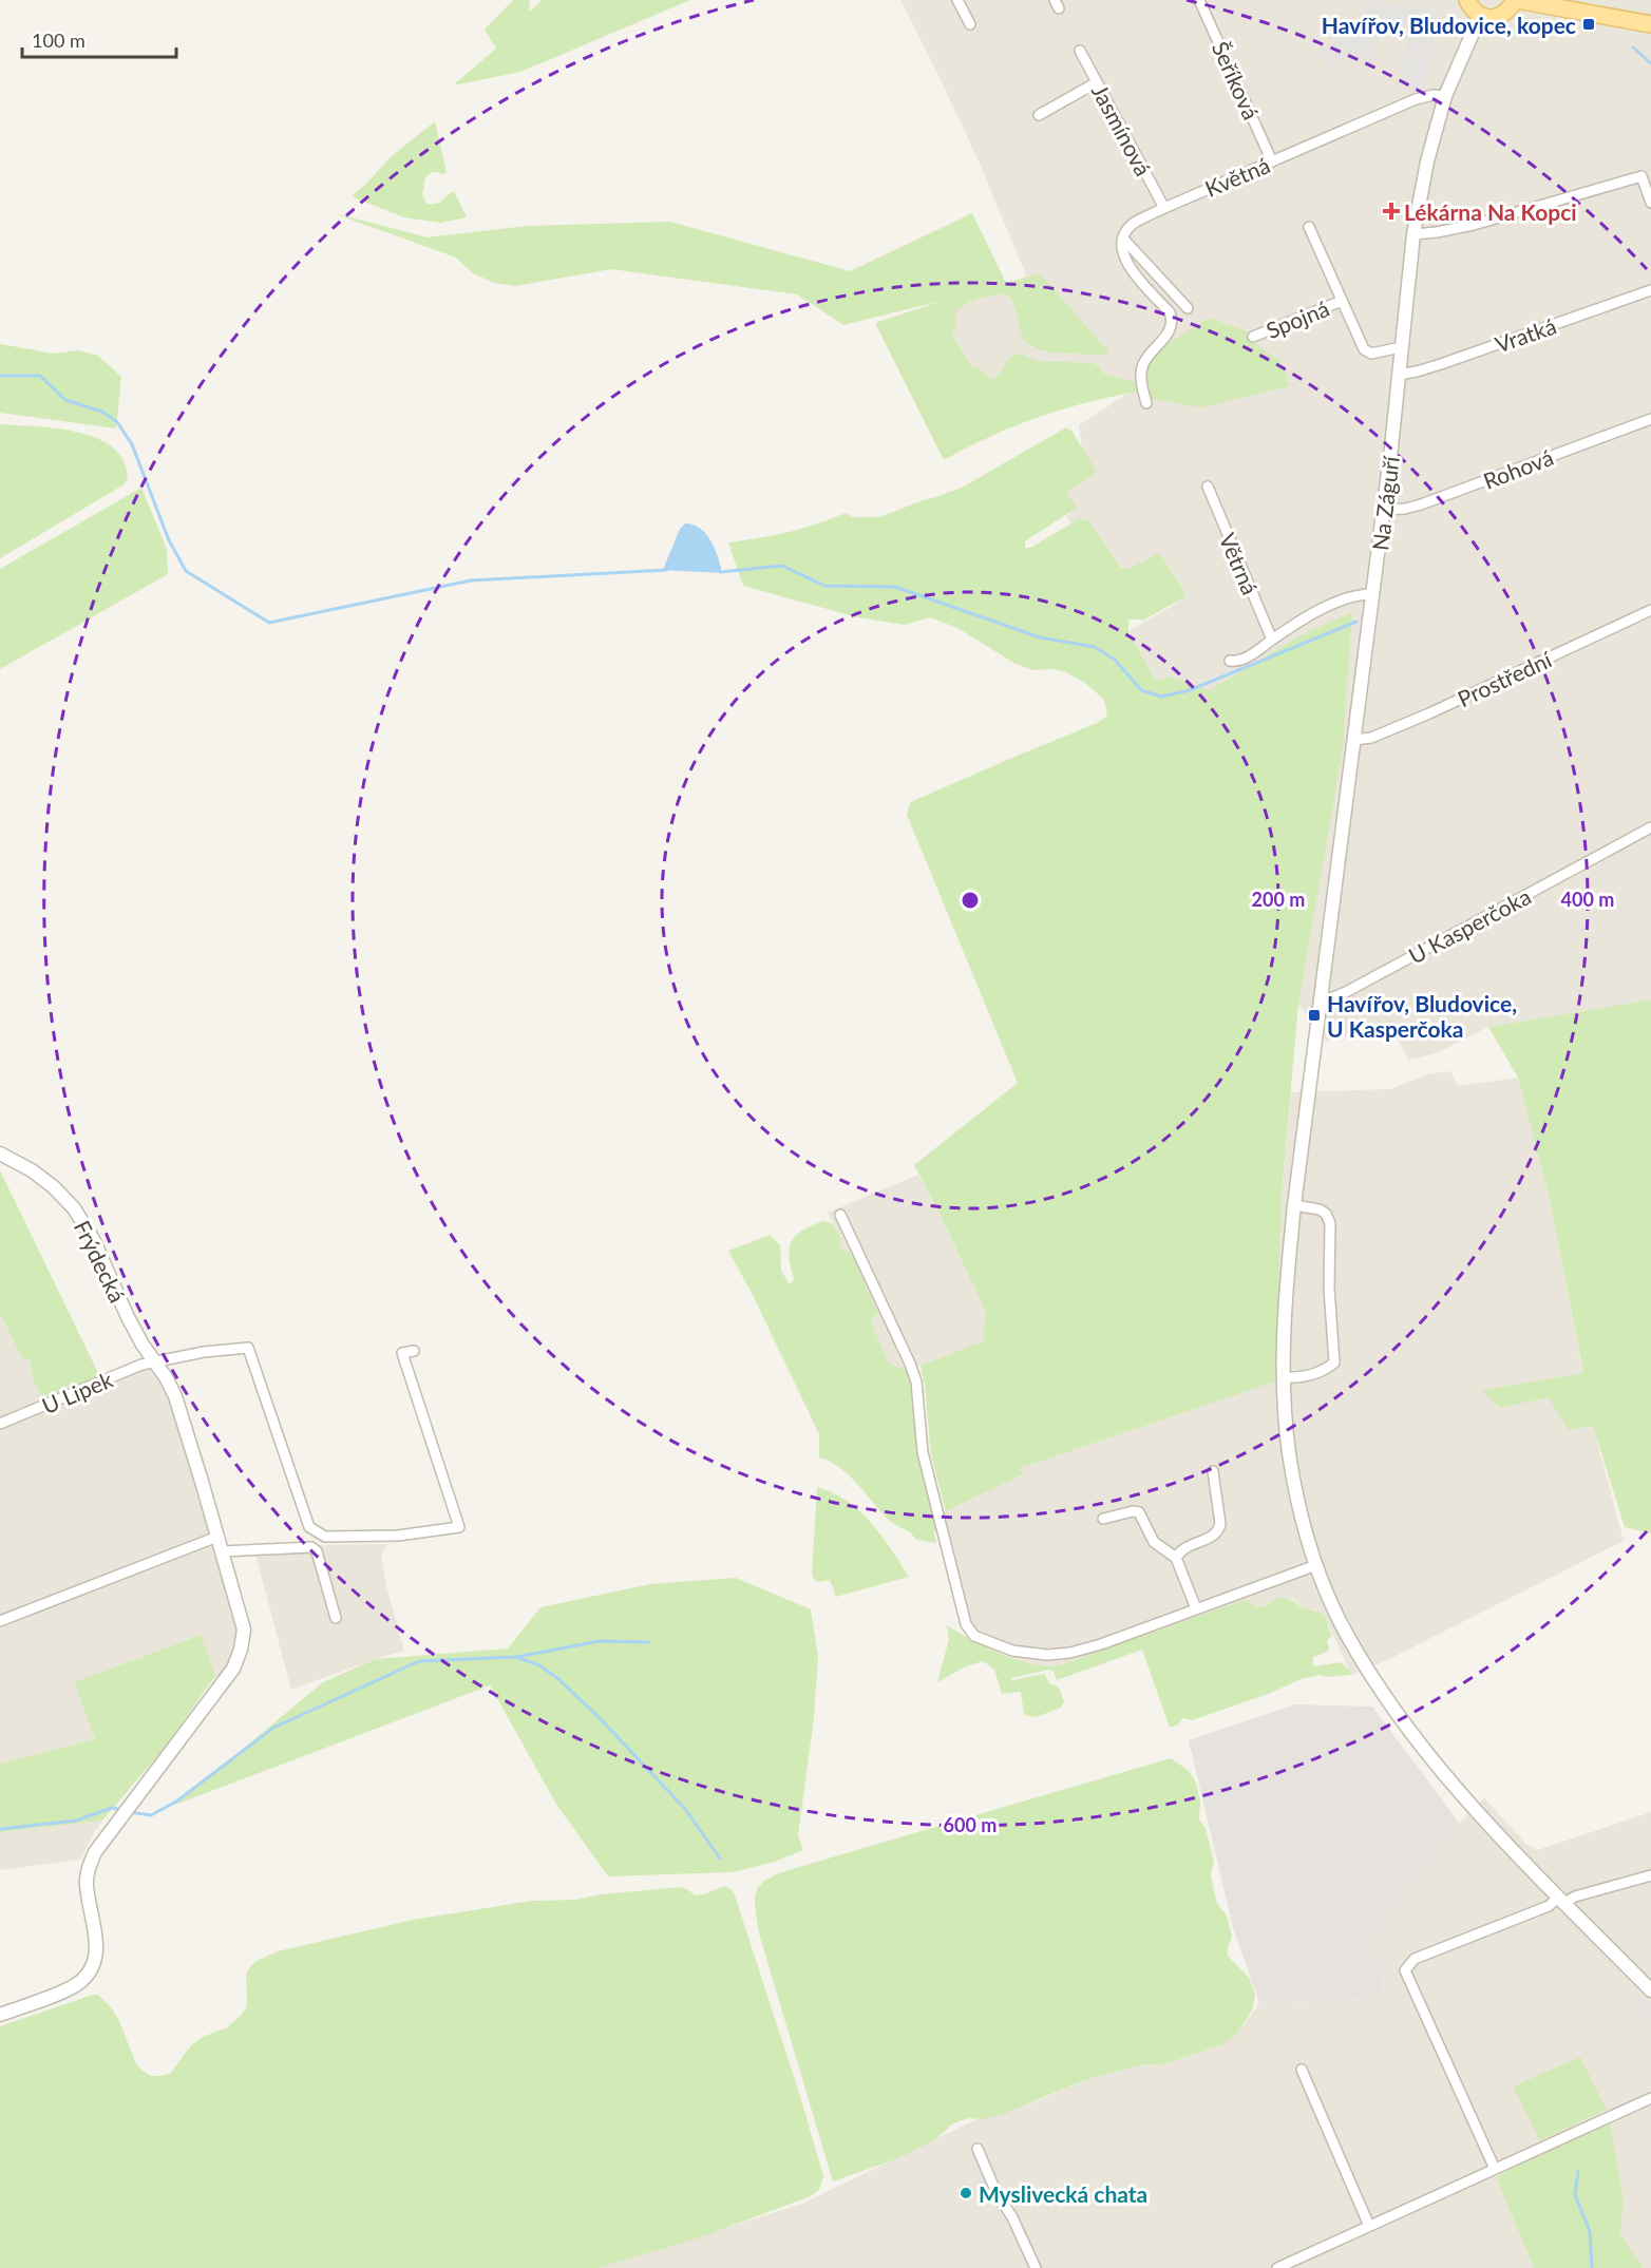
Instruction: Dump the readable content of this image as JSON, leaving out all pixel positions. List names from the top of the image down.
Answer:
{
  "streets": {
    "street": [
      "Šeříková",
      "Jasmínová",
      "Květná",
      "Spojná",
      "Vratká",
      "Rohová",
      "Na Záguří",
      "Větrná",
      "Prostřední",
      "U Kasperčoka",
      "Frýdecká",
      "U Lipek"
    ]
  },
  "crossings": [
    ["Šeříková", "Květná"],
    ["Jasmínová", "Květná"],
    ["Květná", "Na Záguří"],
    ["Spojná", "Na Záguří"],
    ["Vratká", "Na Záguří"],
    ["Rohová", "Na Záguří"],
    ["Na Záguří", "Prostřední"],
    ["Na Záguří", "U Kasperčoka"],
    ["Frýdecká", "U Lipek"]
  ],
  "places": {
    "transit": ["Havířov, Bludovice, kopec", "Havířov, Bludovice, U Kasperčoka"],
    "health": ["Lékárna Na Kopci"],
    "other": ["Myslivecká chata"]
  },
  "scale_bar": "100 m",
  "rings": ["200 m", "400 m", "600 m"]
}
